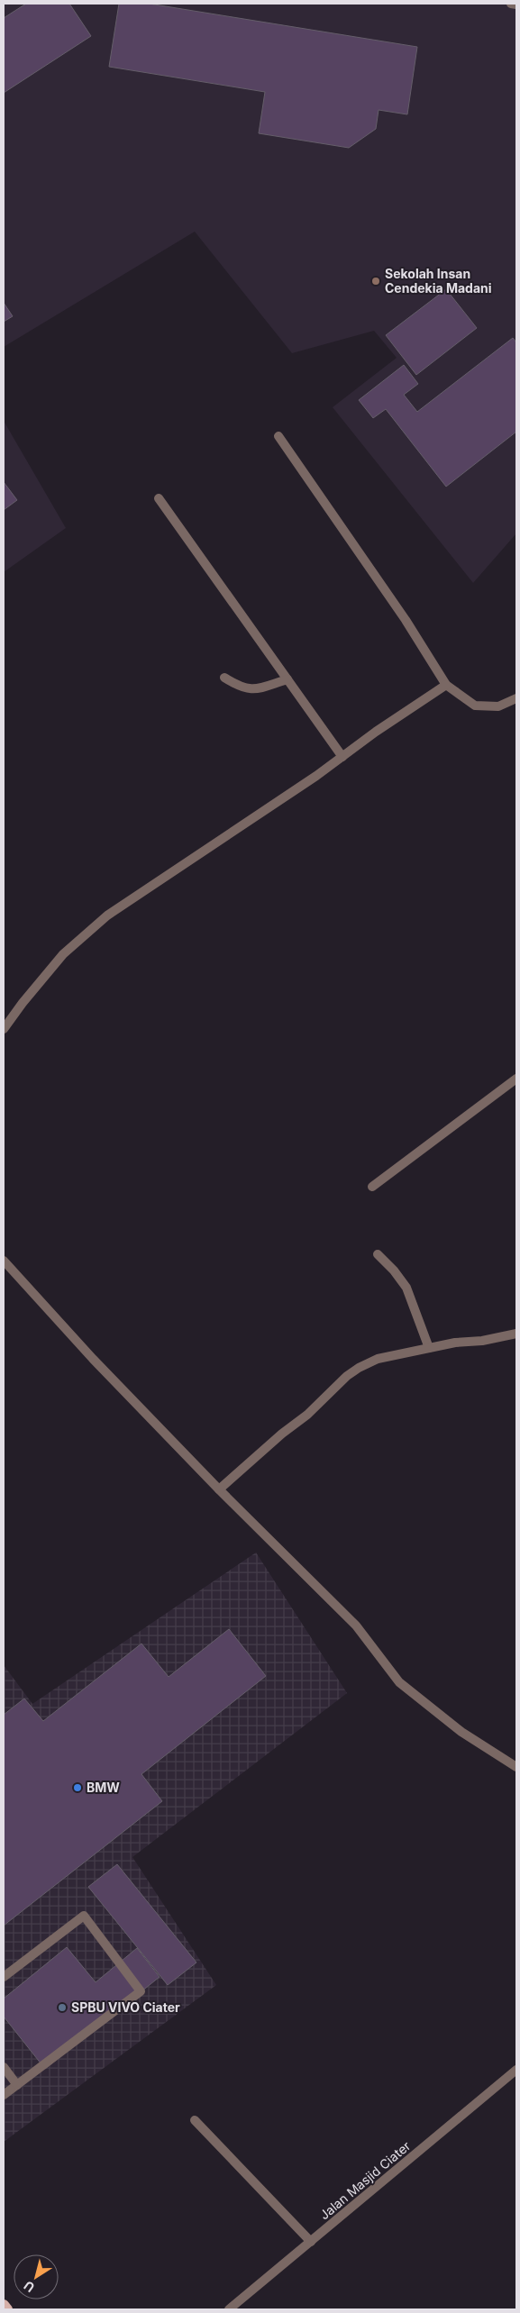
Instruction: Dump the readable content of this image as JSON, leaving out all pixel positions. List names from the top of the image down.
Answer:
{
  "streets": {
    "street": ["Jalan Masjid Ciater"]
  },
  "places": ["Sekolah Insan Cendekia Madani", "BMW", "SPBU VIVO Ciater"],
  "north": "bottom left"
}
